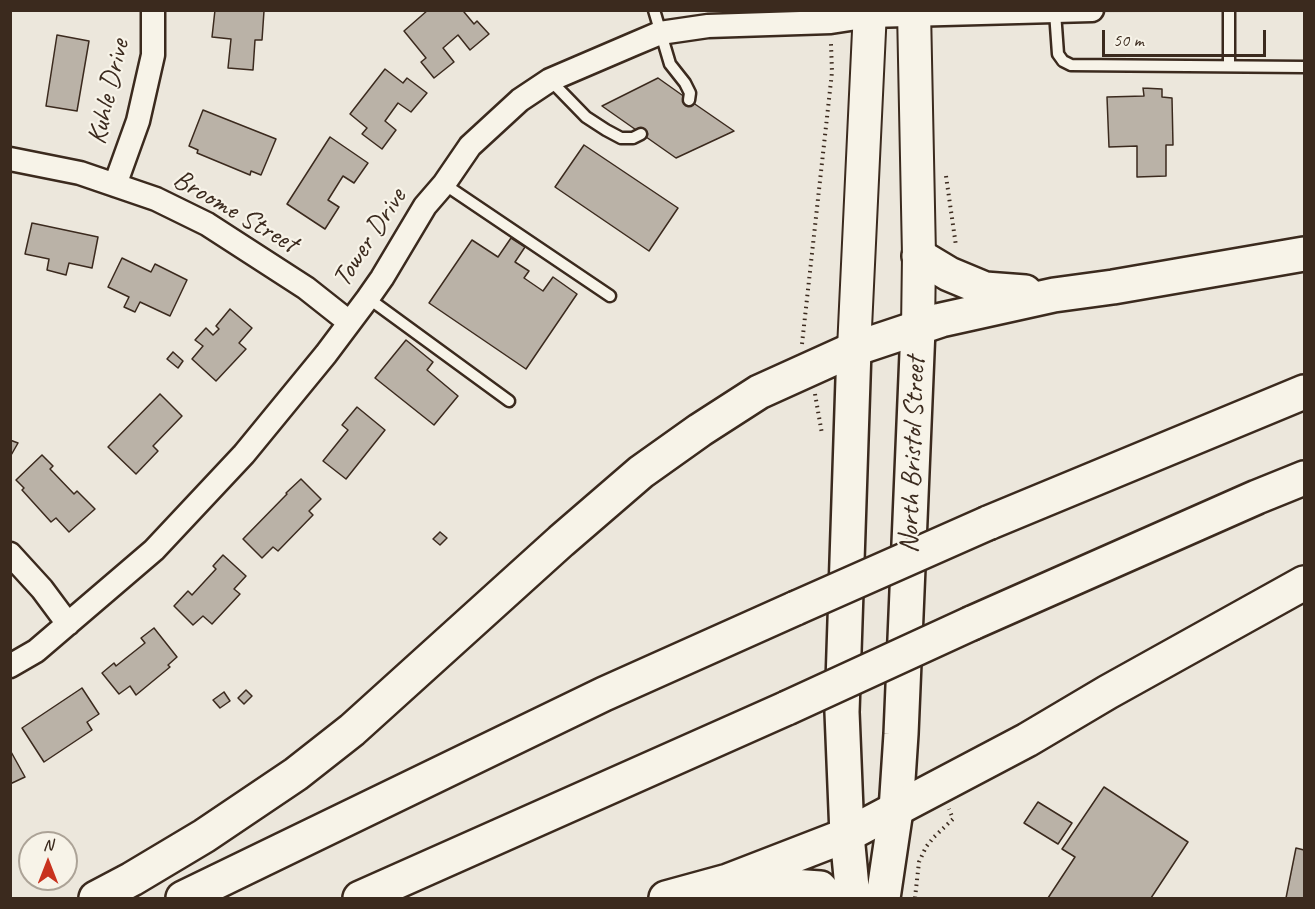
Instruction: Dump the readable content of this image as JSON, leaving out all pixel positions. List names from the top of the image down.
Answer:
{
  "streets": {
    "main road": ["North Bristol Street"],
    "street": ["Kuhle Drive", "Broome Street", "Tower Drive"]
  },
  "crossings": [
    ["Kuhle Drive", "Broome Street"],
    ["Broome Street", "Tower Drive"],
    ["Tower Drive", "North Bristol Street"]
  ],
  "scale_bar": "50 m",
  "north": "top"
}
